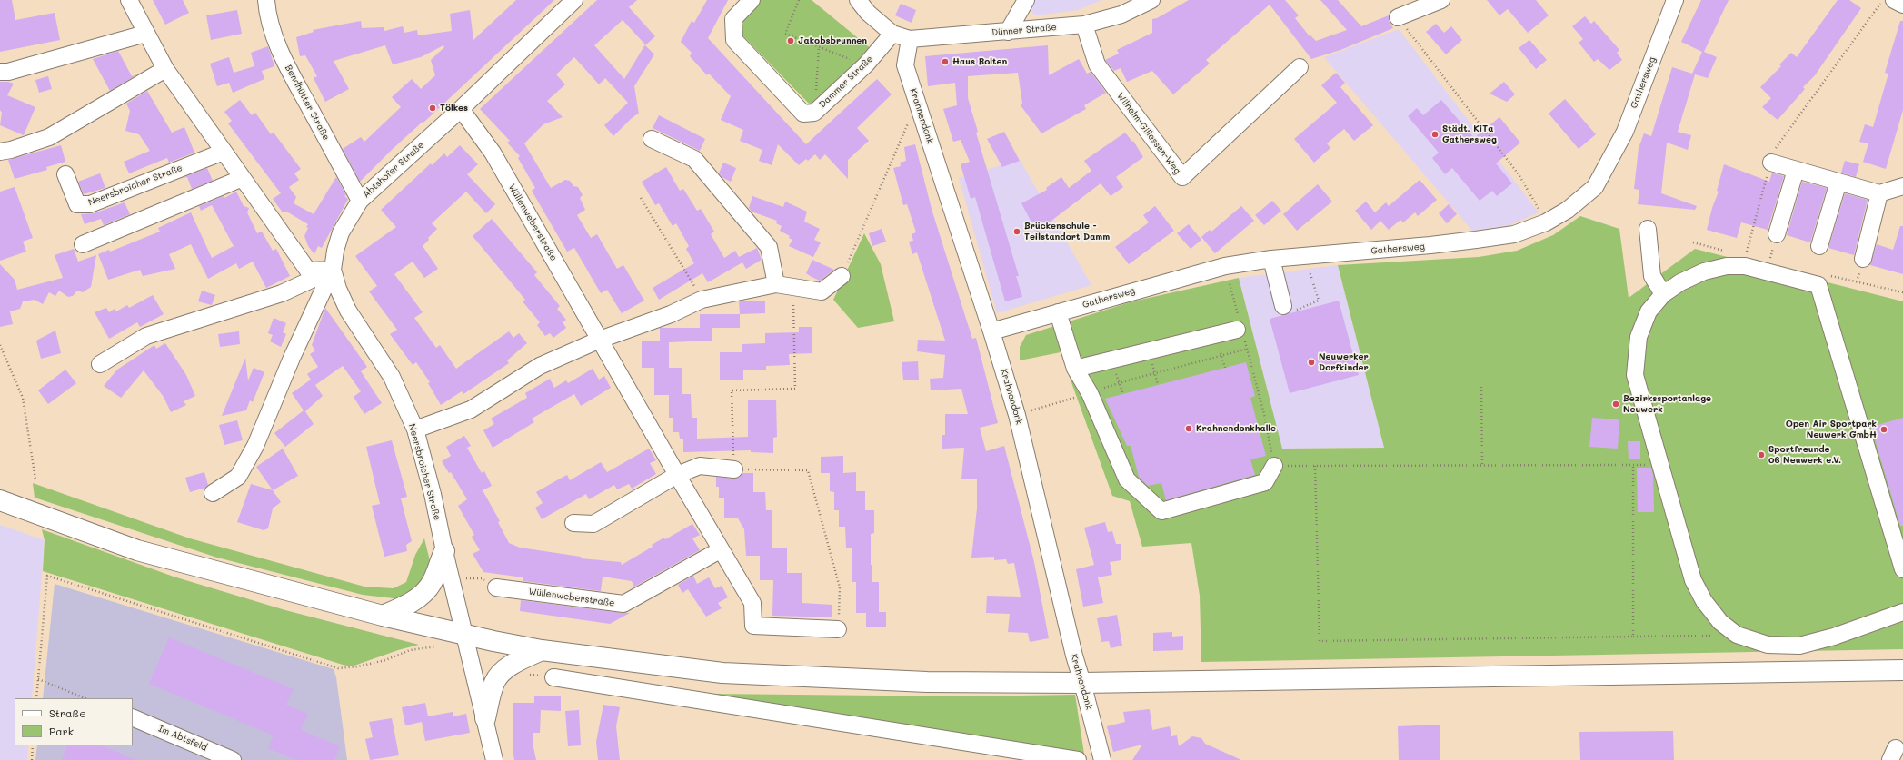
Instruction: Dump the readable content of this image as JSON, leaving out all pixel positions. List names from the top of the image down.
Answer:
{
  "streets": {
    "street": [
      "Dünner Straße",
      "Dammer Straße",
      "Gathersweg",
      "Bendhütter Straße",
      "Krahnendonk",
      "Wilhelm-Gillessen-Weg",
      "Abtshofer Straße",
      "Neersbroicher Straße",
      "Wüllenweberstraße",
      "Im Abtsfeld"
    ]
  },
  "crossings": [
    ["Dünner Straße", "Dammer Straße"],
    ["Dünner Straße", "Krahnendonk"],
    ["Dünner Straße", "Wilhelm-Gillessen-Weg"],
    ["Gathersweg", "Krahnendonk"],
    ["Bendhütter Straße", "Abtshofer Straße"],
    ["Abtshofer Straße", "Neersbroicher Straße"],
    ["Abtshofer Straße", "Wüllenweberstraße"]
  ],
  "places": [
    "Jakobsbrunnen",
    "Haus Bolten",
    "Tölkes",
    "Städt. KiTa Gathersweg",
    "Brückenschule - Teilstandort Damm",
    "Neuwerker Dorfkinder",
    "Bezirkssportanlage Neuwerk",
    "Krahnendonkhalle",
    "Open Air Sportpark Neuwerk GmbH",
    "Sportfreunde 06 Neuwerk e.V."
  ],
  "legend": ["Straße", "Park"]
}
